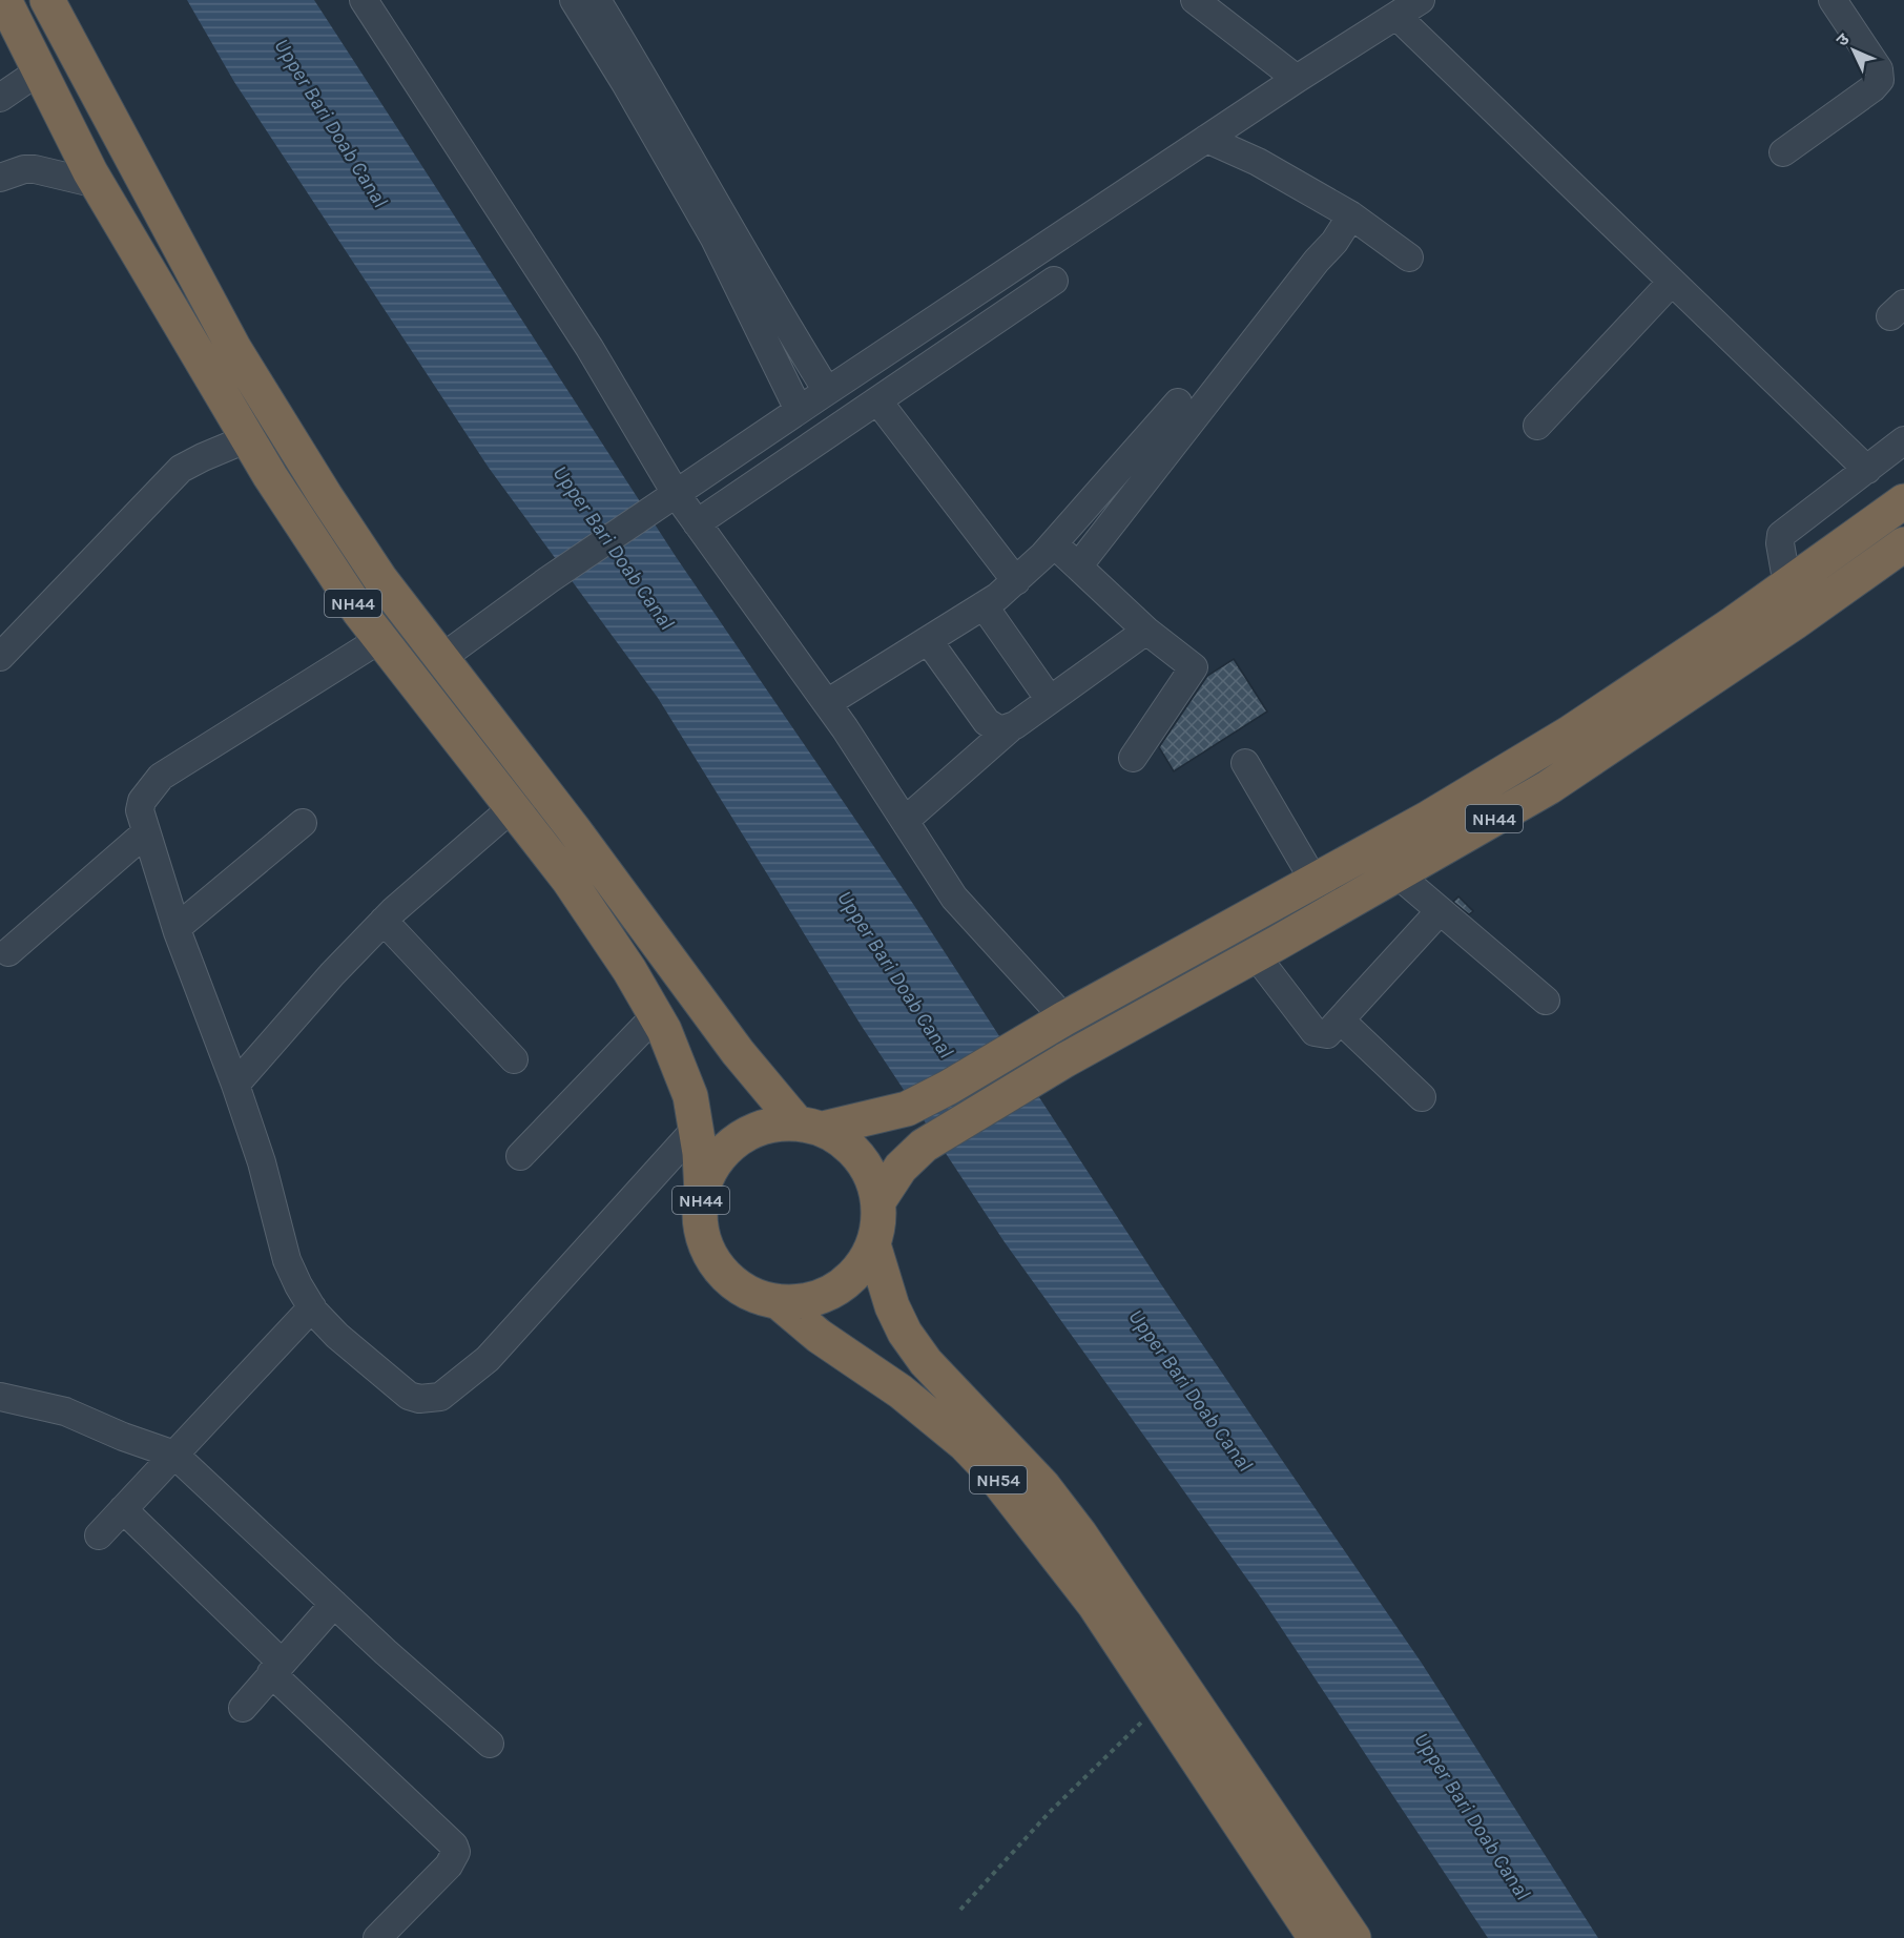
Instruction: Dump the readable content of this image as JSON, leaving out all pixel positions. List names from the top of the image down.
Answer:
{
  "streets": {
    "highway": ["NH44", "NH54"]
  },
  "crossings": [
    ["NH44", "NH54"]
  ],
  "water": ["Upper Bari Doab Canal"],
  "north": "top left"
}
